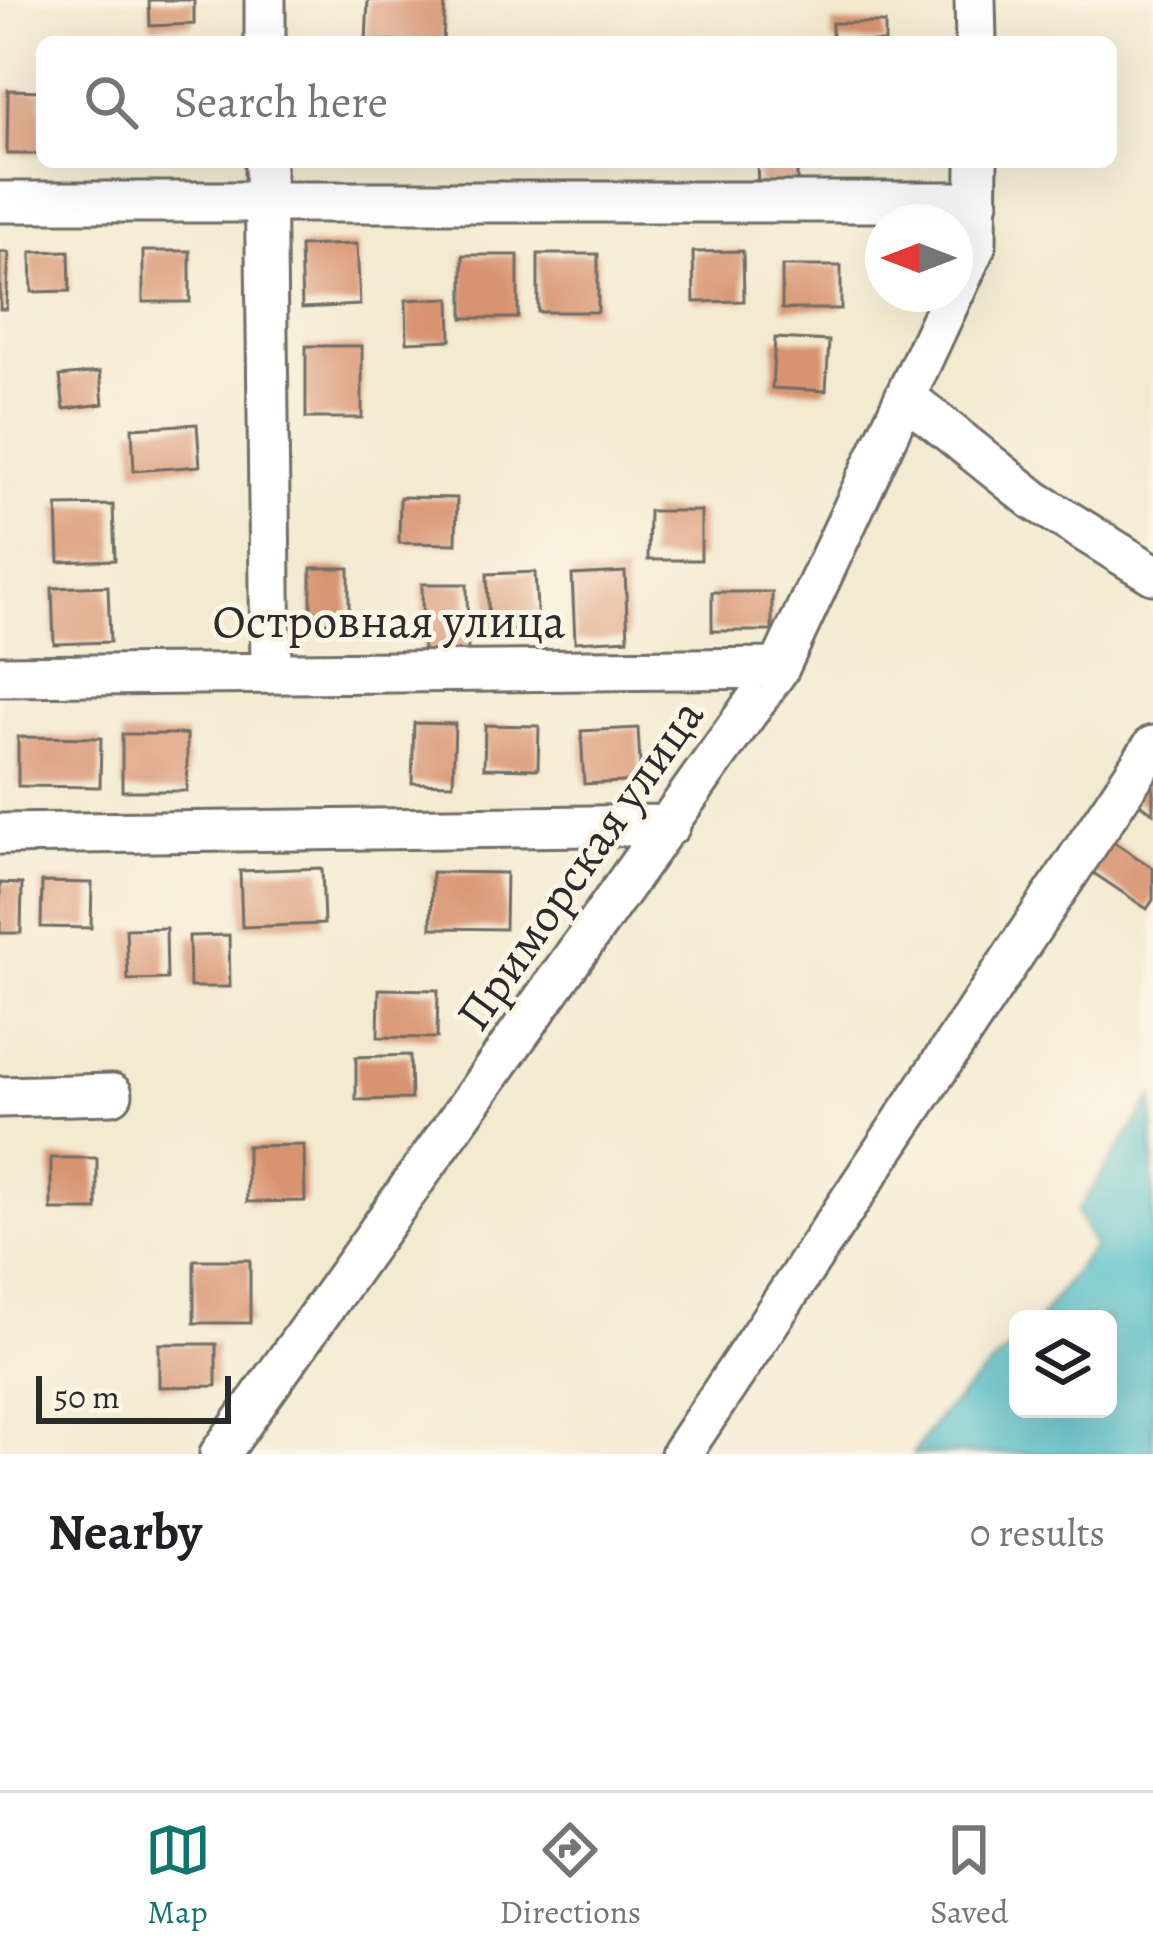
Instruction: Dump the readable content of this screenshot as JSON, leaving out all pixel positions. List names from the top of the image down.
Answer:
{
  "streets": {
    "street": ["Островная улица", "Приморская улица"]
  },
  "crossings": [
    ["Островная улица", "Приморская улица"]
  ],
  "scale_bar": "50 m",
  "north": "left",
  "page": {
    "search": "Search here",
    "scale": "50 m",
    "heading": ["Nearby", "0 results"],
    "nav": ["Map", "Directions", "Saved"]
  }
}
